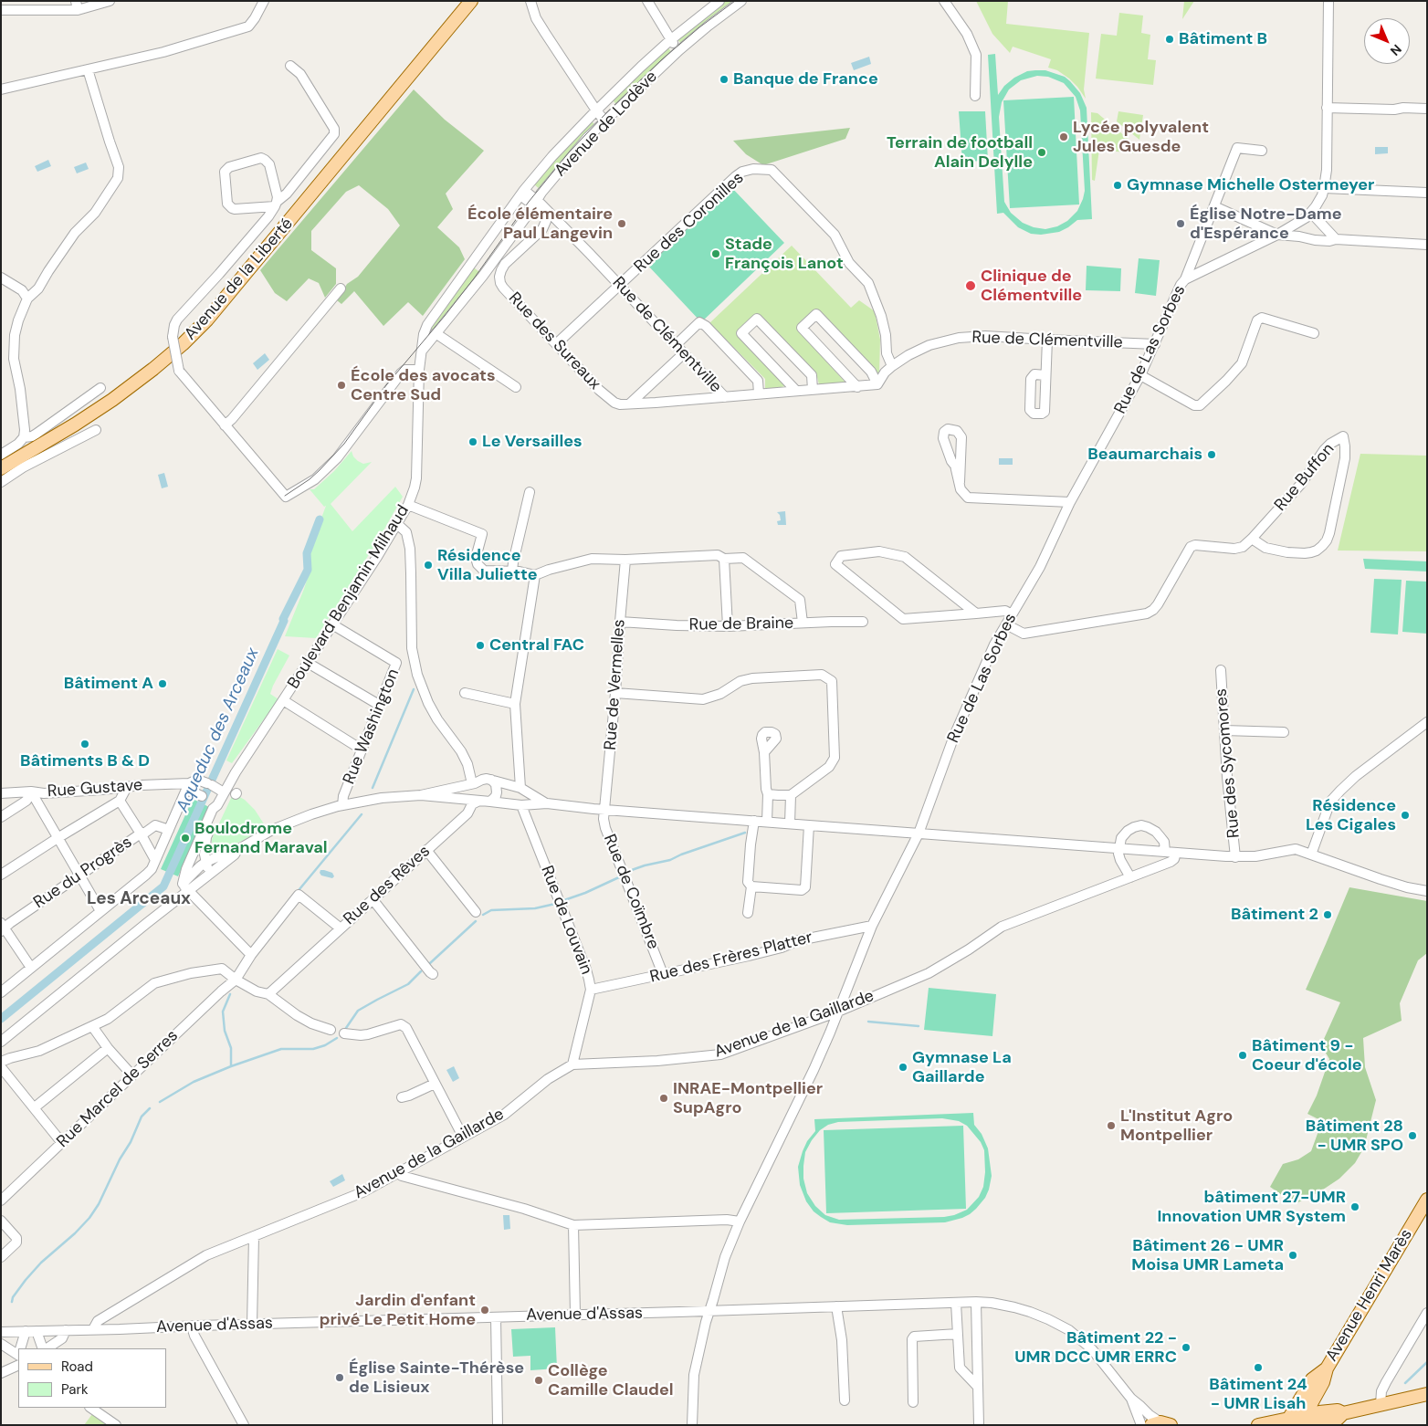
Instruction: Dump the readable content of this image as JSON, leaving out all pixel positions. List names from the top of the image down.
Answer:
{
  "streets": {
    "main road": ["Avenue de la Liberté", "Avenue Henri Marès"],
    "street": [
      "Avenue de Lodève",
      "Rue des Coronilles",
      "Rue de Clémentville",
      "Rue des Sureaux",
      "Rue de Las Sorbes",
      "Rue Buffon",
      "Boulevard Benjamin Milhaud",
      "Rue de Braine",
      "Rue de Vermelles",
      "Rue Washington",
      "Rue des Sycomores",
      "Rue Gustave",
      "Rue du Progrès",
      "Rue des Rêves",
      "Rue de Coïmbre",
      "Rue de Louvain",
      "Rue des Frères Platter",
      "Avenue de la Gaillarde",
      "Rue Marcel de Serres",
      "Avenue d'Assas"
    ]
  },
  "crossings": [
    ["Avenue de Lodève", "Rue de Clémentville"],
    ["Avenue de Lodève", "Rue des Sureaux"],
    ["Avenue de Lodève", "Boulevard Benjamin Milhaud"],
    ["Rue des Coronilles", "Rue de Clémentville"],
    ["Rue des Coronilles", "Rue des Sureaux"],
    ["Rue de Clémentville", "Rue des Sureaux"],
    ["Rue de Clémentville", "Rue de Las Sorbes"],
    ["Rue de Las Sorbes", "Rue Buffon"],
    ["Rue de Las Sorbes", "Rue des Frères Platter"],
    ["Rue de Las Sorbes", "Avenue de la Gaillarde"],
    ["Rue de Las Sorbes", "Avenue d'Assas"],
    ["Boulevard Benjamin Milhaud", "Rue Gustave"],
    ["Rue de Braine", "Rue de Vermelles"],
    ["Rue de Vermelles", "Rue de Coïmbre"],
    ["Rue des Rêves", "Rue Marcel de Serres"],
    ["Rue de Coïmbre", "Rue des Frères Platter"],
    ["Rue de Louvain", "Rue des Frères Platter"],
    ["Rue de Louvain", "Avenue de la Gaillarde"],
    ["Avenue de la Gaillarde", "Avenue d'Assas"]
  ],
  "districts": ["Les Arceaux"],
  "water": ["Aqueduc des Arceaux"],
  "places": [
    "Bâtiment B",
    "Banque de France",
    "Lycée polyvalent Jules Guesde",
    "Terrain de football Alain Delylle",
    "Gymnase Michelle Ostermeyer",
    "École élémentaire Paul Langevin",
    "Église Notre-Dame d'Espérance",
    "Stade François Lanot",
    "Clinique de Clémentville",
    "École des avocats Centre Sud",
    "Le Versailles",
    "Beaumarchais",
    "Résidence Villa Juliette",
    "Central FAC",
    "Bâtiment A",
    "Bâtiments B & D",
    "Résidence Les Cigales",
    "Boulodrome Fernand Maraval",
    "Bâtiment 2",
    "Bâtiment 9 - Coeur d'école",
    "Gymnase La Gaillarde",
    "INRAE-Montpellier SupAgro",
    "L'Institut Agro Montpellier",
    "Bâtiment 28 - UMR SPO",
    "bâtiment 27-UMR Innovation UMR System",
    "Bâtiment 26 - UMR Moisa UMR Lameta",
    "Jardin d'enfant privé Le Petit Home",
    "Bâtiment 22 - UMR DCC UMR ERRC",
    "Bâtiment 24 - UMR Lisah",
    "Église Sainte-Thérèse de Lisieux",
    "Collège Camille Claudel"
  ],
  "legend": ["Road", "Park"],
  "north": "bottom right"
}
